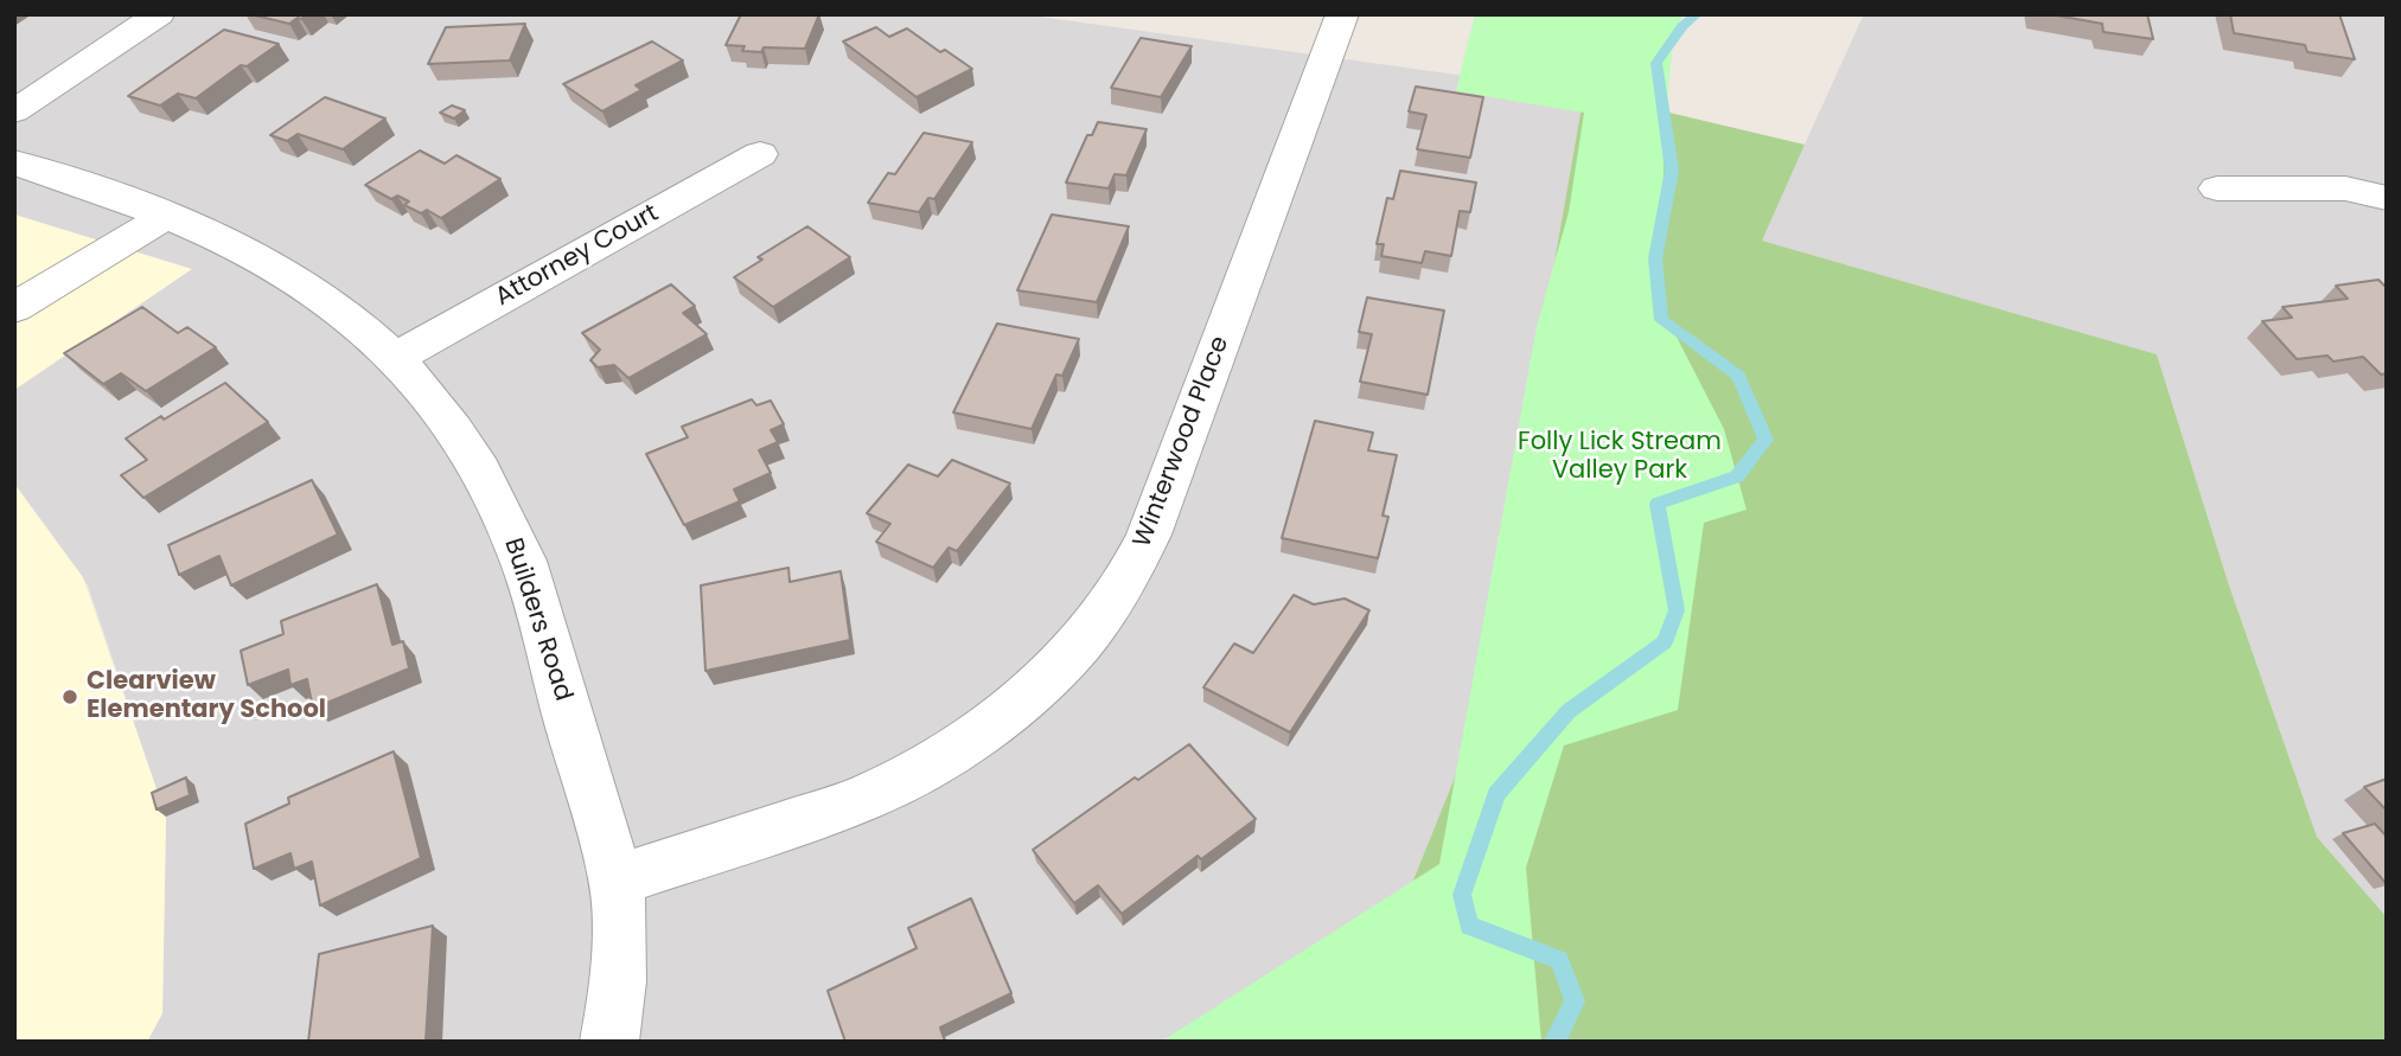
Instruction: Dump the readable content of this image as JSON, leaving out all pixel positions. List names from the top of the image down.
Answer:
{
  "streets": {
    "street": ["Attorney Court", "Winterwood Place", "Builders Road"]
  },
  "crossings": [
    ["Attorney Court", "Builders Road"],
    ["Winterwood Place", "Builders Road"]
  ],
  "parks": ["Folly Lick Stream Valley Park"],
  "places": ["Clearview Elementary School"]
}
